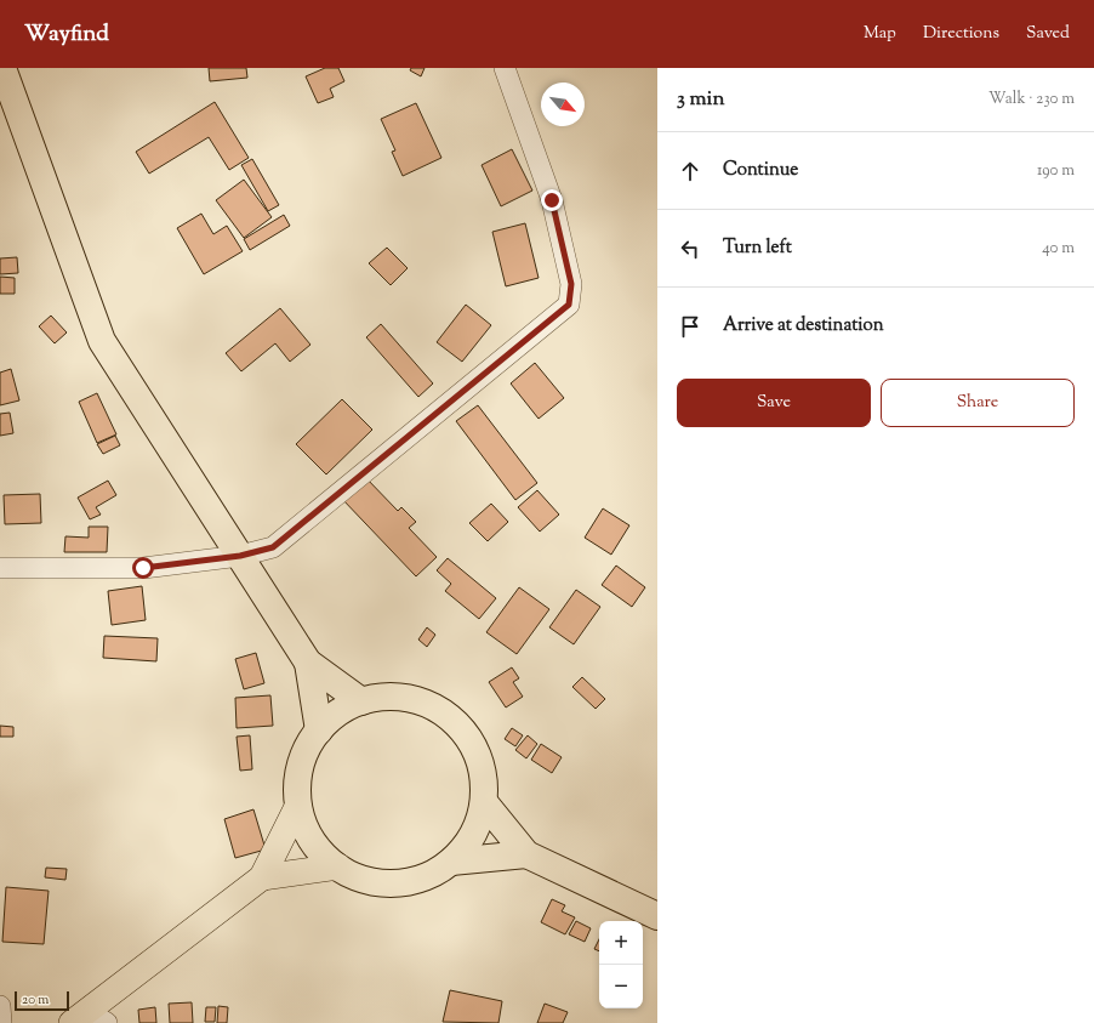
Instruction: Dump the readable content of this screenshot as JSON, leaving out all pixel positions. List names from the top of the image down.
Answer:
{
  "scale_bar": "20 m",
  "north": "bottom right",
  "page": {
    "header": "Wayfind",
    "nav": ["Map", "Directions", "Saved"],
    "heading": ["3 min", "Walk · 230 m"],
    "list": [
      ["Continue", "190 m"],
      ["Turn left", "40 m"],
      "Arrive at destination"
    ],
    "buttons": ["Save", "Share"],
    "map_buttons": ["+", "−"],
    "scale": "20 m"
  }
}
